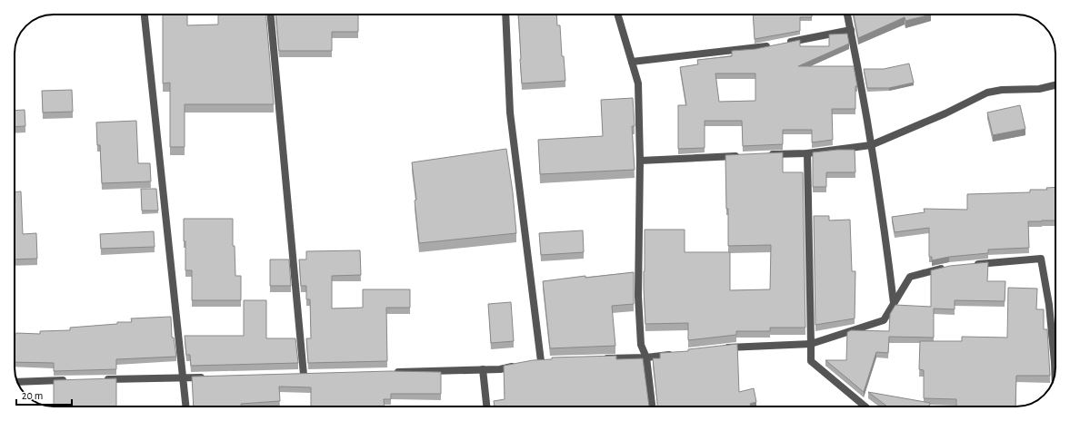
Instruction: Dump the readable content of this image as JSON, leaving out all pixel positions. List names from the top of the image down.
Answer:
{
  "scale_bar": "20 m"
}
